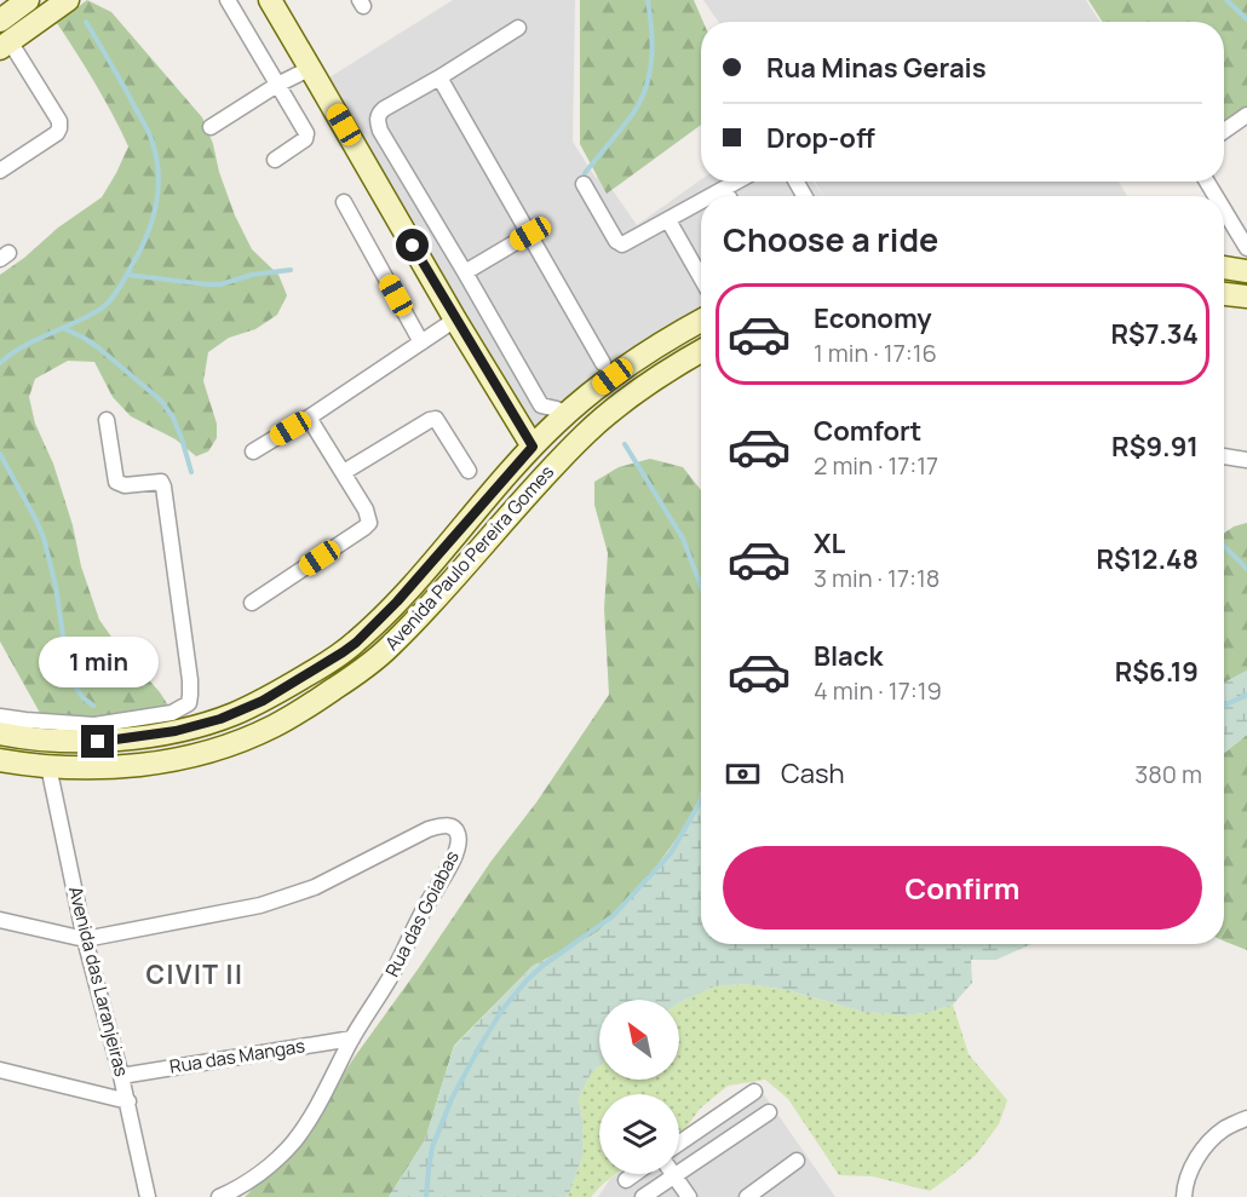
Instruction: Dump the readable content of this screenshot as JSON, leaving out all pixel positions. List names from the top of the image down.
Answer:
{
  "streets": {
    "main road": ["Avenida Paulo Pereira Gomes"],
    "street": ["Rua das Goiabas", "Avenida das Laranjeiras", "Rua das Mangas"]
  },
  "crossings": [
    ["Avenida Paulo Pereira Gomes", "Avenida das Laranjeiras"],
    ["Rua das Goiabas", "Avenida das Laranjeiras"],
    ["Rua das Goiabas", "Rua das Mangas"],
    ["Avenida das Laranjeiras", "Rua das Mangas"]
  ],
  "districts": ["CIVIT II"],
  "north": "top left",
  "page": {
    "banner": ["Rua Minas Gerais", "Drop-off"],
    "heading": "Choose a ride",
    "list": [
      {
        "name": "Economy",
        "note": "1 min · 17:16",
        "value": "R$7.34"
      },
      {
        "name": "Comfort",
        "note": "2 min · 17:17",
        "value": "R$9.91"
      },
      {
        "name": "XL",
        "note": "3 min · 17:18",
        "value": "R$12.48"
      },
      {
        "name": "Black",
        "note": "4 min · 17:19",
        "value": "R$6.19"
      }
    ],
    "bubble": "1 min",
    "pay": ["Cash", "380 m"],
    "buttons": "Confirm"
  }
}
